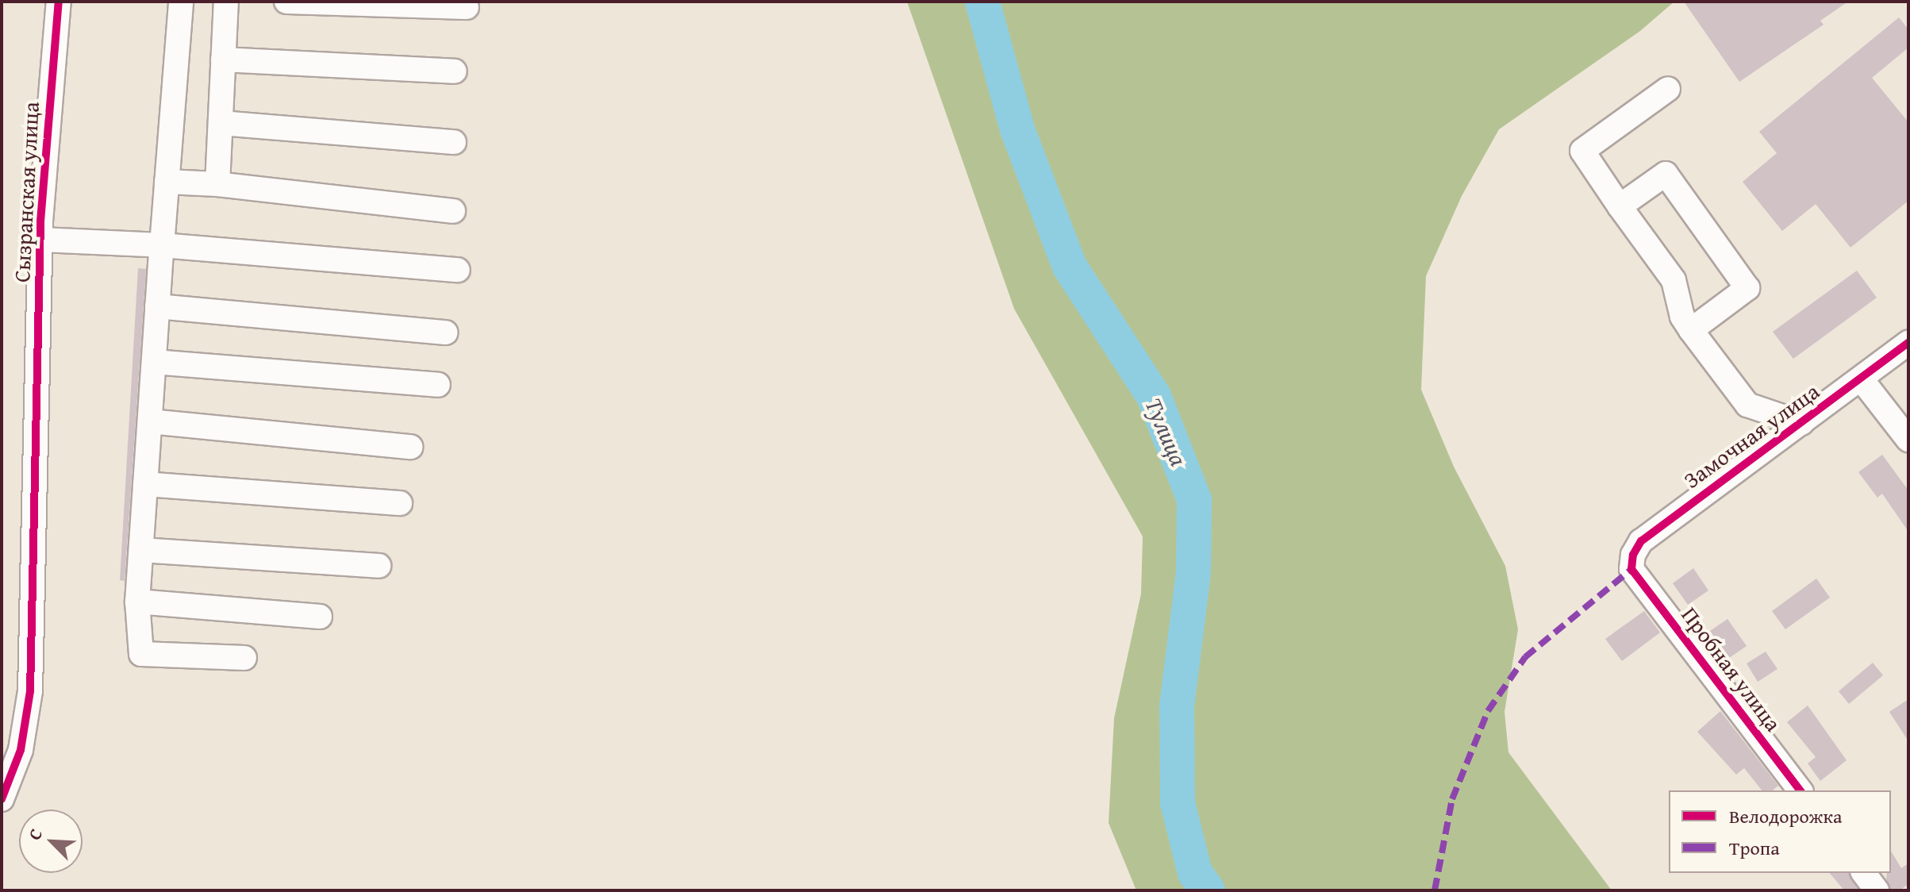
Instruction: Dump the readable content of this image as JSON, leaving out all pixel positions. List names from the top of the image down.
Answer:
{
  "streets": {
    "street": ["Сызранская улица", "Замочная улица", "Пробная улица"]
  },
  "crossings": [
    ["Замочная улица", "Пробная улица"]
  ],
  "water": ["Тулица"],
  "legend": ["Велодорожка", "Тропа"],
  "north": "top left"
}
